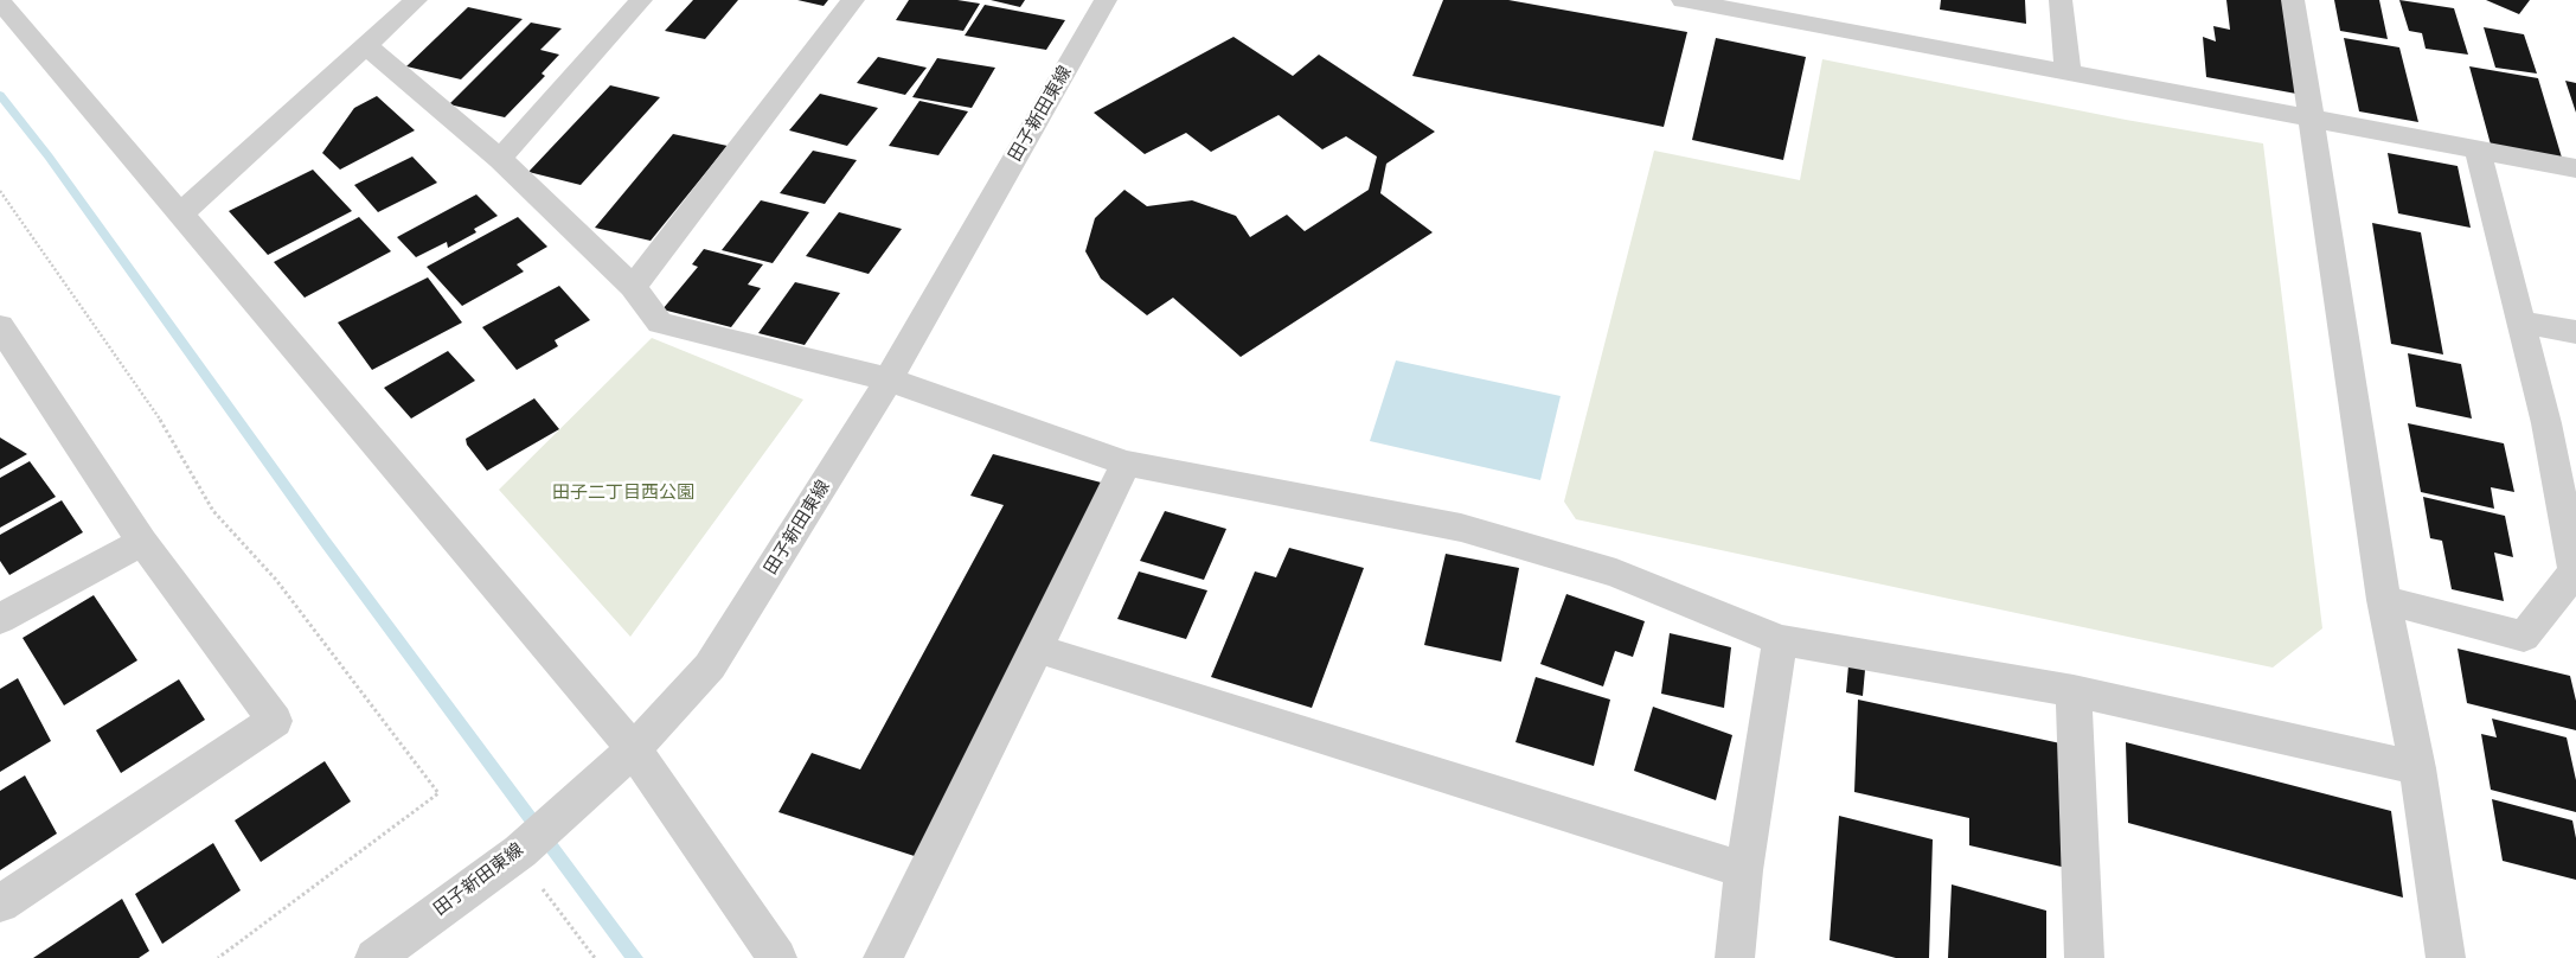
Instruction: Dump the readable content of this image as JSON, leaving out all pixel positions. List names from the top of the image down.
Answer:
{
  "streets": {
    "street": ["田子新田東線"]
  },
  "parks": ["田子二丁目西公園"]
}
